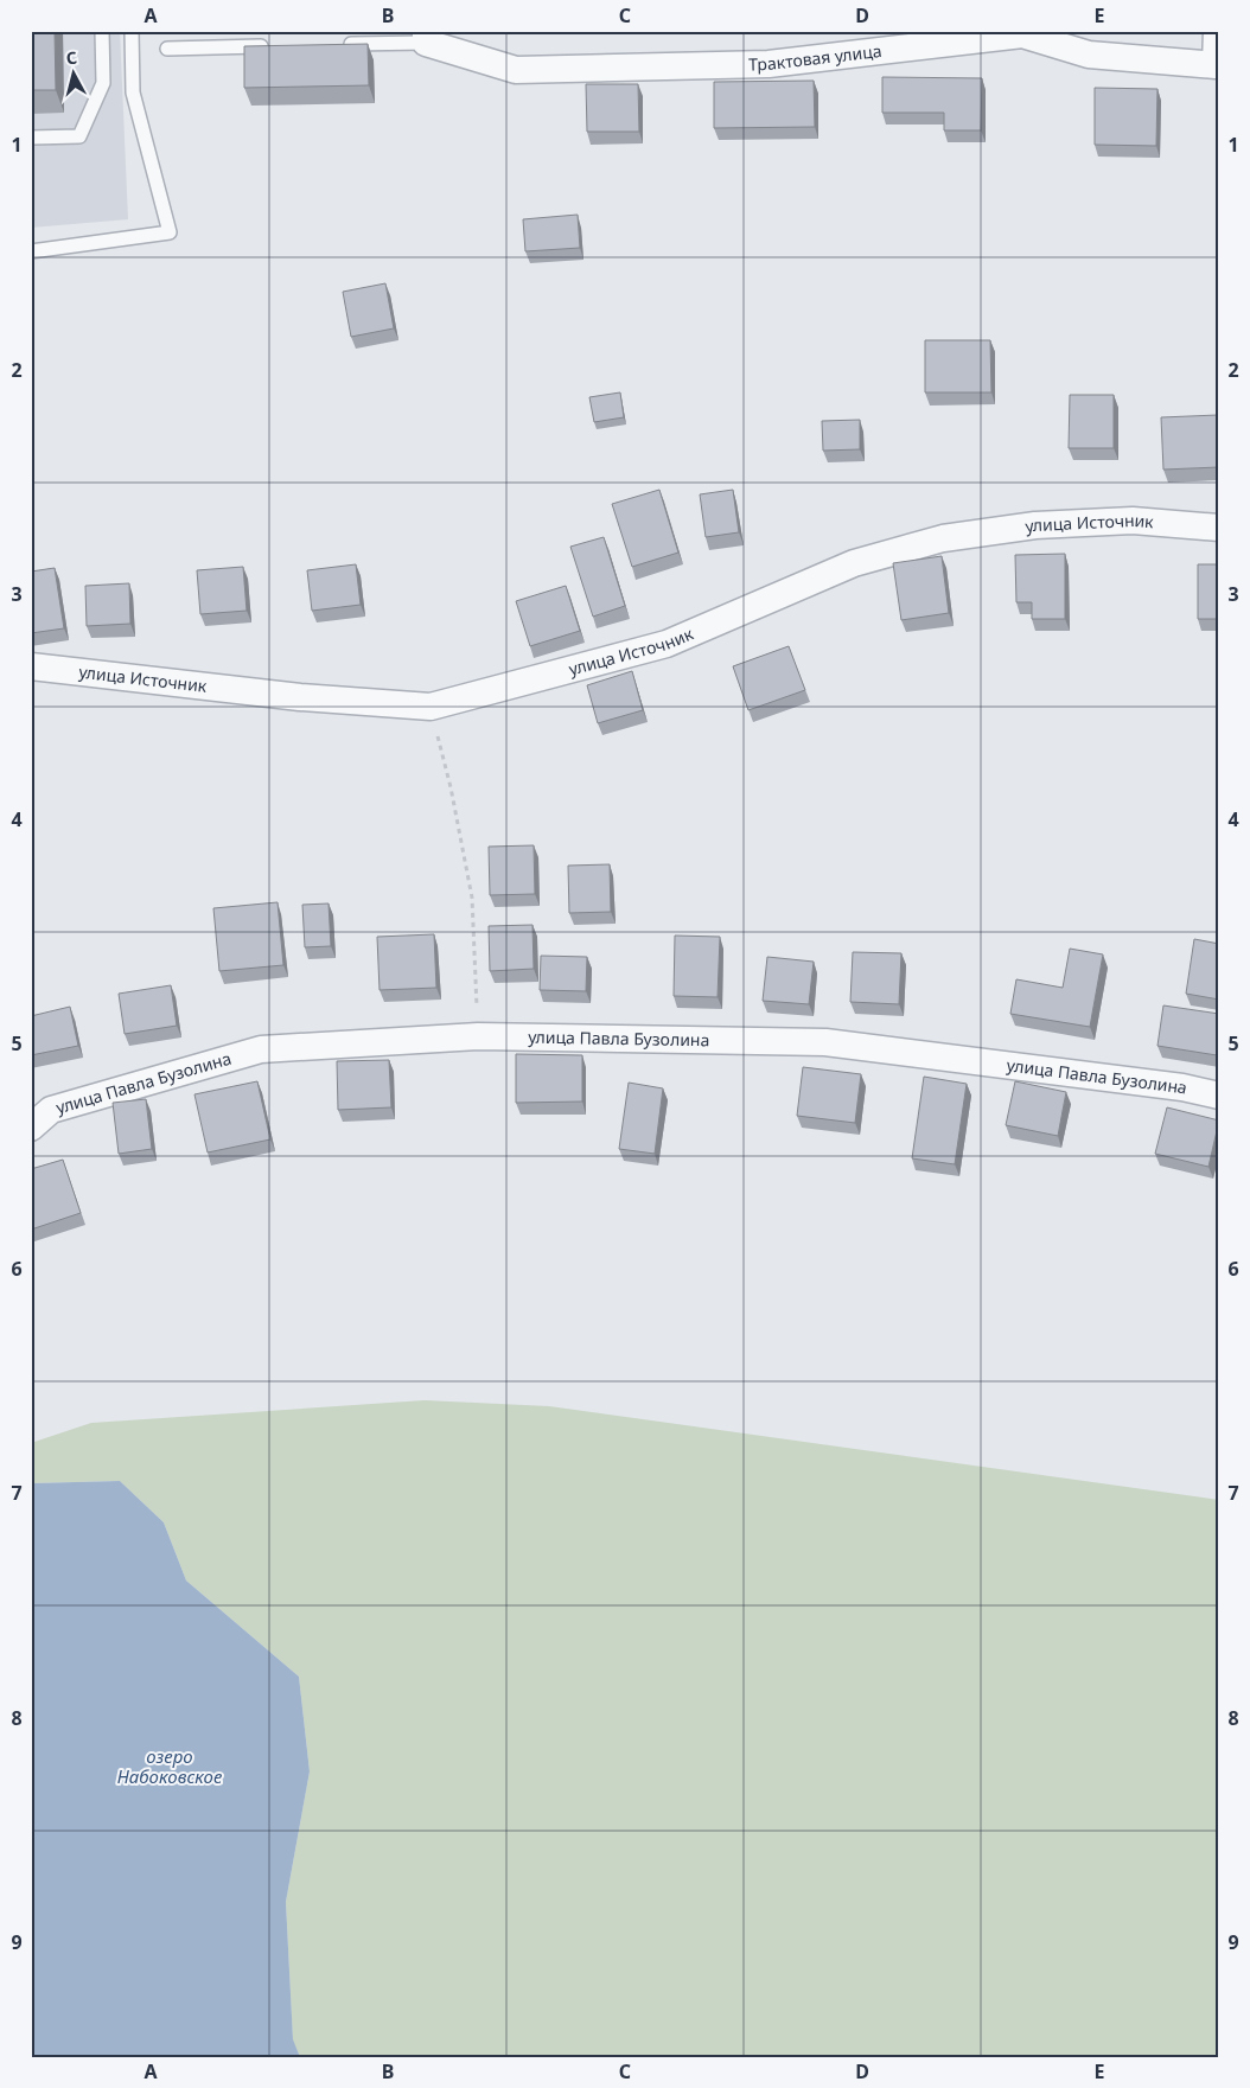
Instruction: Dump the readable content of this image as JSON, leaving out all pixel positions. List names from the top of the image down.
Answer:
{
  "streets": {
    "street": ["Трактовая улица", "улица Источник", "улица Павла Бузолина"]
  },
  "water": ["озеро Набоковское"],
  "north": "top",
  "grid": {
    "columns": [
      "A",
      "B",
      "C",
      "D",
      "E"
    ],
    "rows": [
      "1",
      "2",
      "3",
      "4",
      "5",
      "6",
      "7",
      "8",
      "9"
    ]
  }
}
